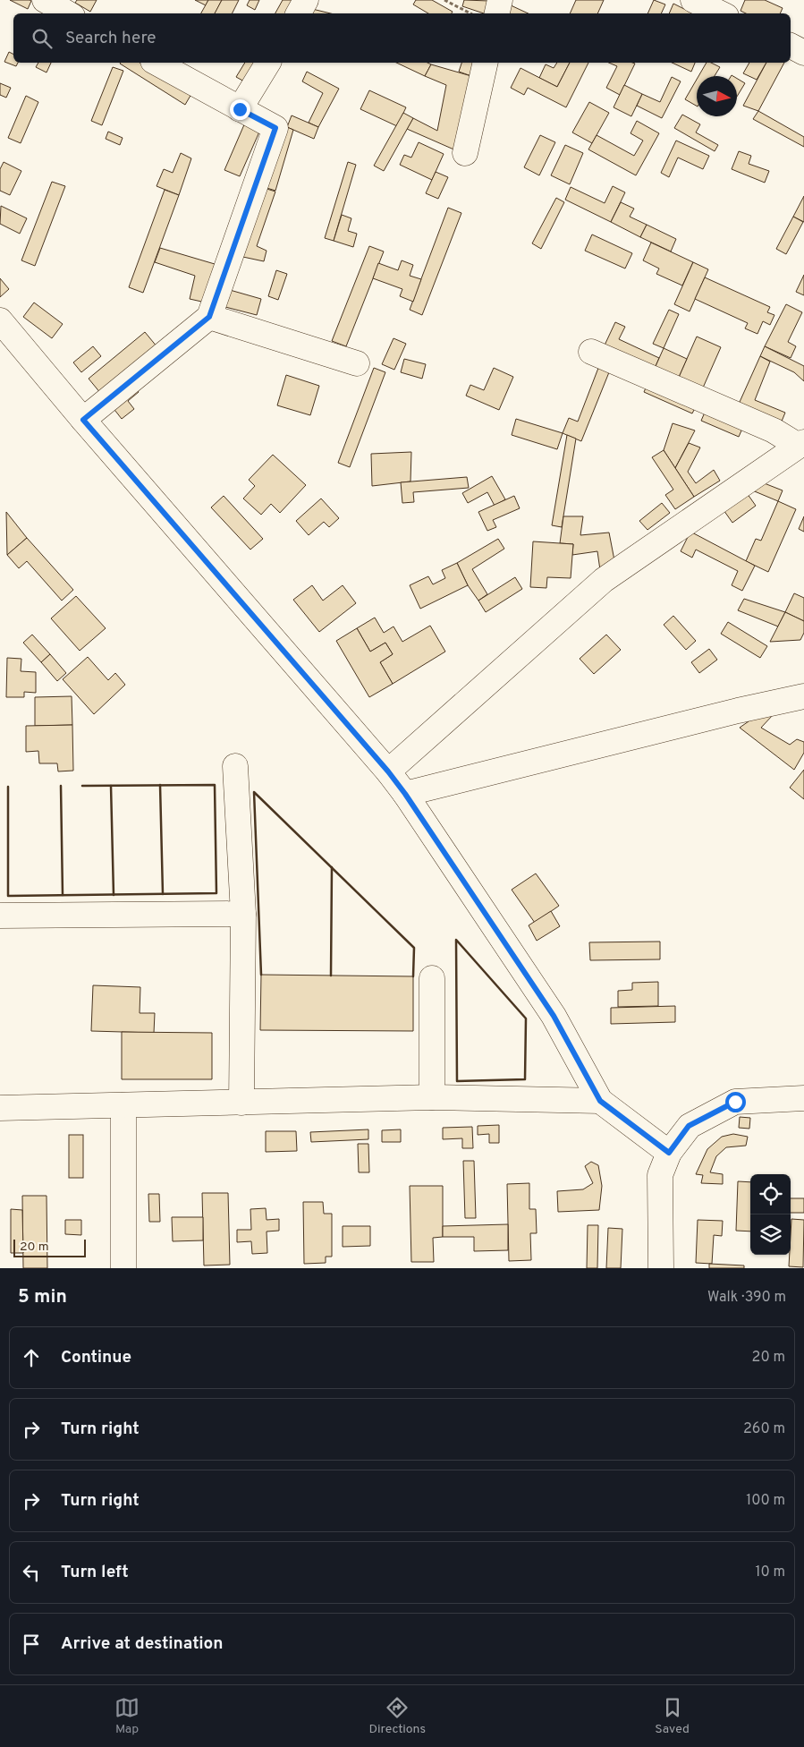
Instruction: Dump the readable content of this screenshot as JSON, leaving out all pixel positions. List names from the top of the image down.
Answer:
{
  "scale_bar": "20 m",
  "north": "right",
  "page": {
    "search": "Search here",
    "scale": "20 m",
    "heading": ["5 min", "Walk · 390 m"],
    "list": [
      ["Continue", "20 m"],
      ["Turn right", "260 m"],
      ["Turn right", "100 m"],
      ["Turn left", "10 m"],
      "Arrive at destination"
    ],
    "nav": ["Map", "Directions", "Saved"]
  }
}
